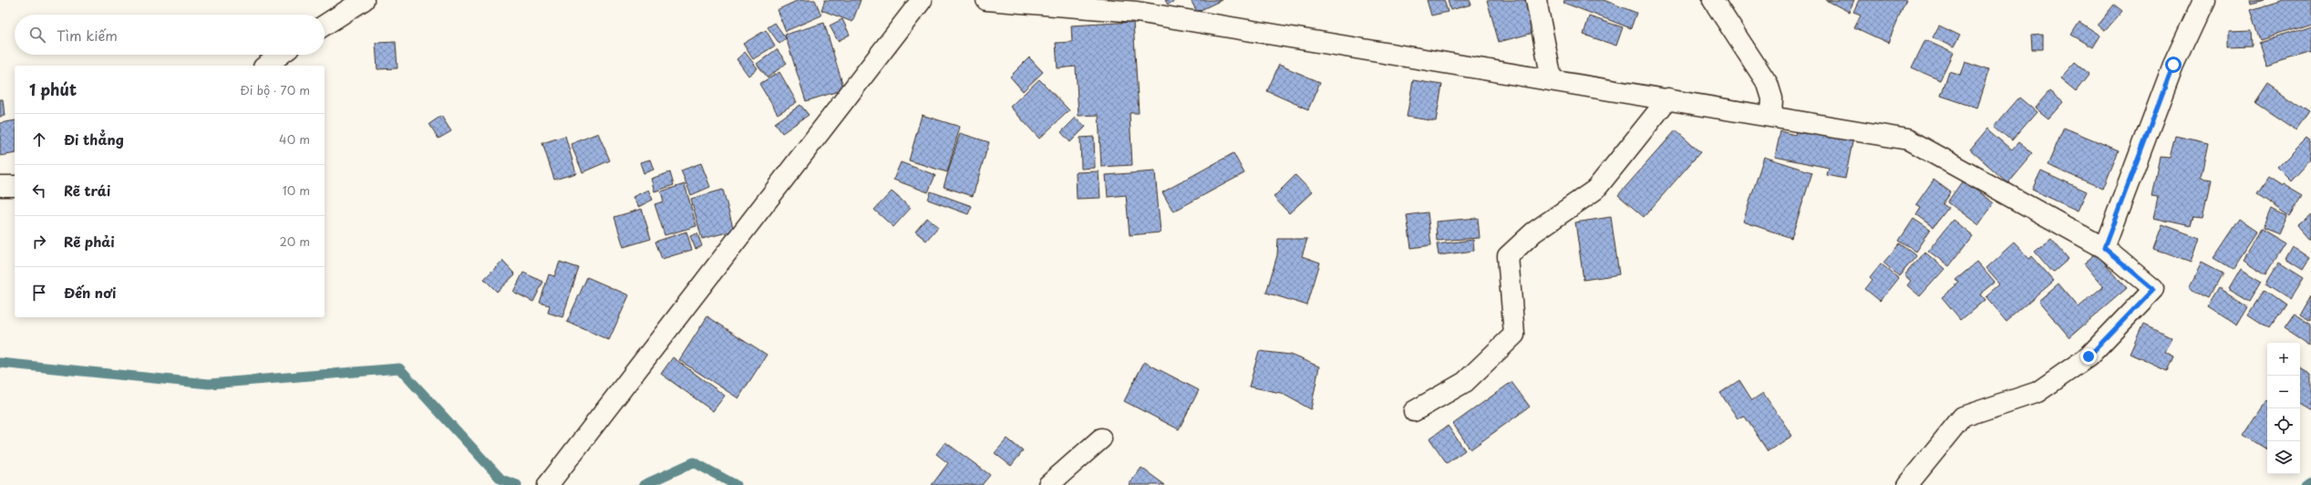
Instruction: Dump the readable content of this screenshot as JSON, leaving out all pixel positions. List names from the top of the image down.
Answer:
{
  "page": {
    "search": "Tìm kiếm",
    "heading": ["1 phút", "Đi bộ · 70 m"],
    "list": [
      ["Đi thẳng", "40 m"],
      ["Rẽ trái", "10 m"],
      ["Rẽ phải", "20 m"],
      "Đến nơi"
    ],
    "map_buttons": ["+", "−"]
  }
}
